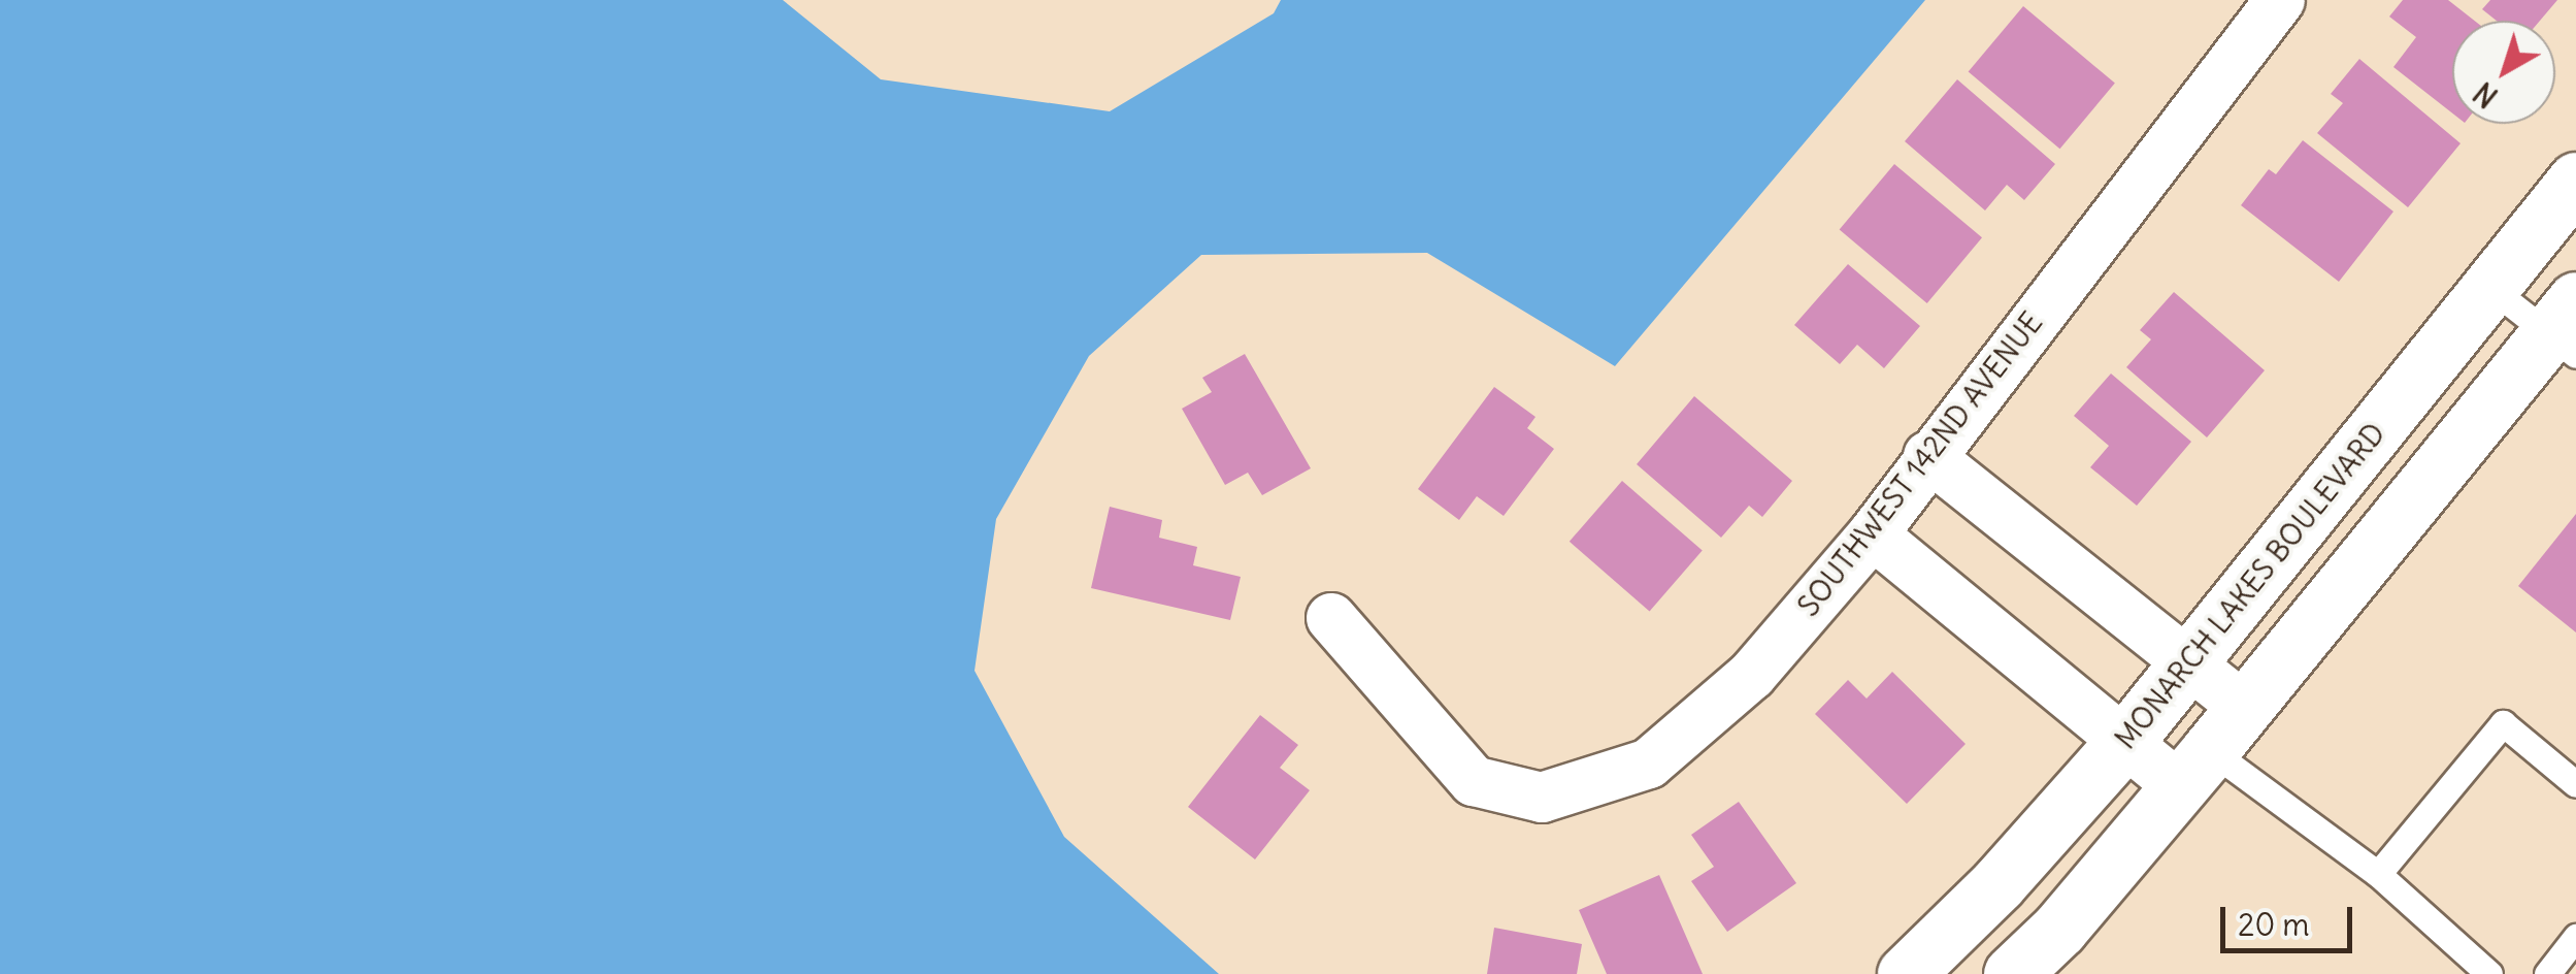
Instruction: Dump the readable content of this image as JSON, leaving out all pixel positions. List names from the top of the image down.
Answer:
{
  "streets": {
    "street": ["SOUTHWEST 142ND AVENUE", "MONARCH LAKES BOULEVARD"]
  },
  "scale_bar": "20 m",
  "north": "bottom left"
}
